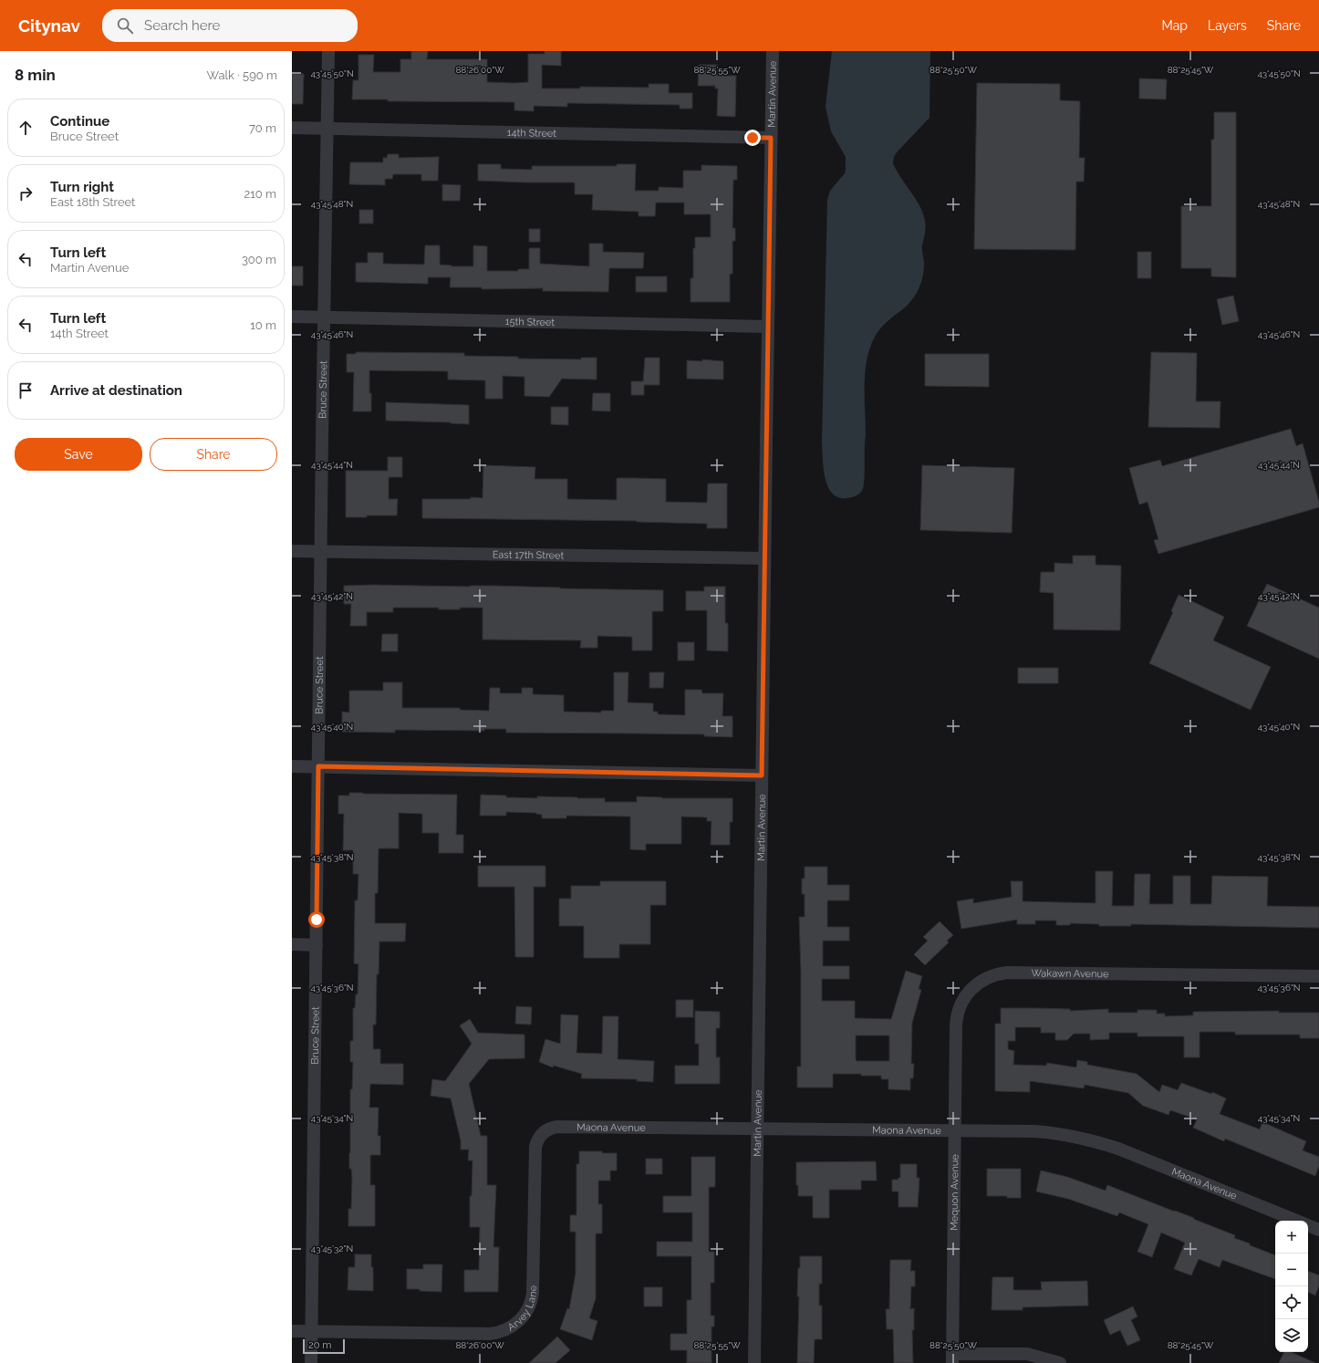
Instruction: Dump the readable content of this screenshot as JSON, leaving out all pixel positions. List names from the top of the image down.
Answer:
{
  "streets": {
    "street": [
      "Martin Avenue",
      "14th Street",
      "15th Street",
      "Bruce Street",
      "East 17th Street",
      "Wakawn Avenue",
      "Maona Avenue",
      "Mequon Avenue",
      "Arvey Lane"
    ]
  },
  "crossings": [
    ["Martin Avenue", "14th Street"],
    ["Martin Avenue", "15th Street"],
    ["Martin Avenue", "East 17th Street"],
    ["Martin Avenue", "Maona Avenue"],
    ["14th Street", "Bruce Street"],
    ["15th Street", "Bruce Street"],
    ["Bruce Street", "East 17th Street"],
    ["Bruce Street", "Arvey Lane"],
    ["Wakawn Avenue", "Maona Avenue"],
    ["Wakawn Avenue", "Mequon Avenue"],
    ["Maona Avenue", "Mequon Avenue"],
    ["Maona Avenue", "Arvey Lane"]
  ],
  "scale_bar": "20 m",
  "page": {
    "header": "Citynav",
    "search": "Search here",
    "nav": ["Map", "Layers", "Share"],
    "heading": ["8 min", "Walk · 590 m"],
    "list": [
      ["Continue", "Bruce Street", "70 m"],
      ["Turn right", "East 18th Street", "210 m"],
      ["Turn left", "Martin Avenue", "300 m"],
      ["Turn left", "14th Street", "10 m"],
      "Arrive at destination"
    ],
    "buttons": ["Save", "Share"],
    "map_buttons": ["+", "−"],
    "scale": "20 m"
  },
  "coordinates": [
    "88°26'00\"W",
    "88°25'55\"W",
    "88°25'50\"W",
    "88°25'45\"W",
    "43°45'50\"N",
    "43°45'48\"N",
    "43°45'46\"N",
    "43°45'44\"N",
    "43°45'42\"N",
    "43°45'40\"N",
    "43°45'38\"N",
    "43°45'36\"N",
    "43°45'34\"N",
    "43°45'32\"N"
  ]
}
